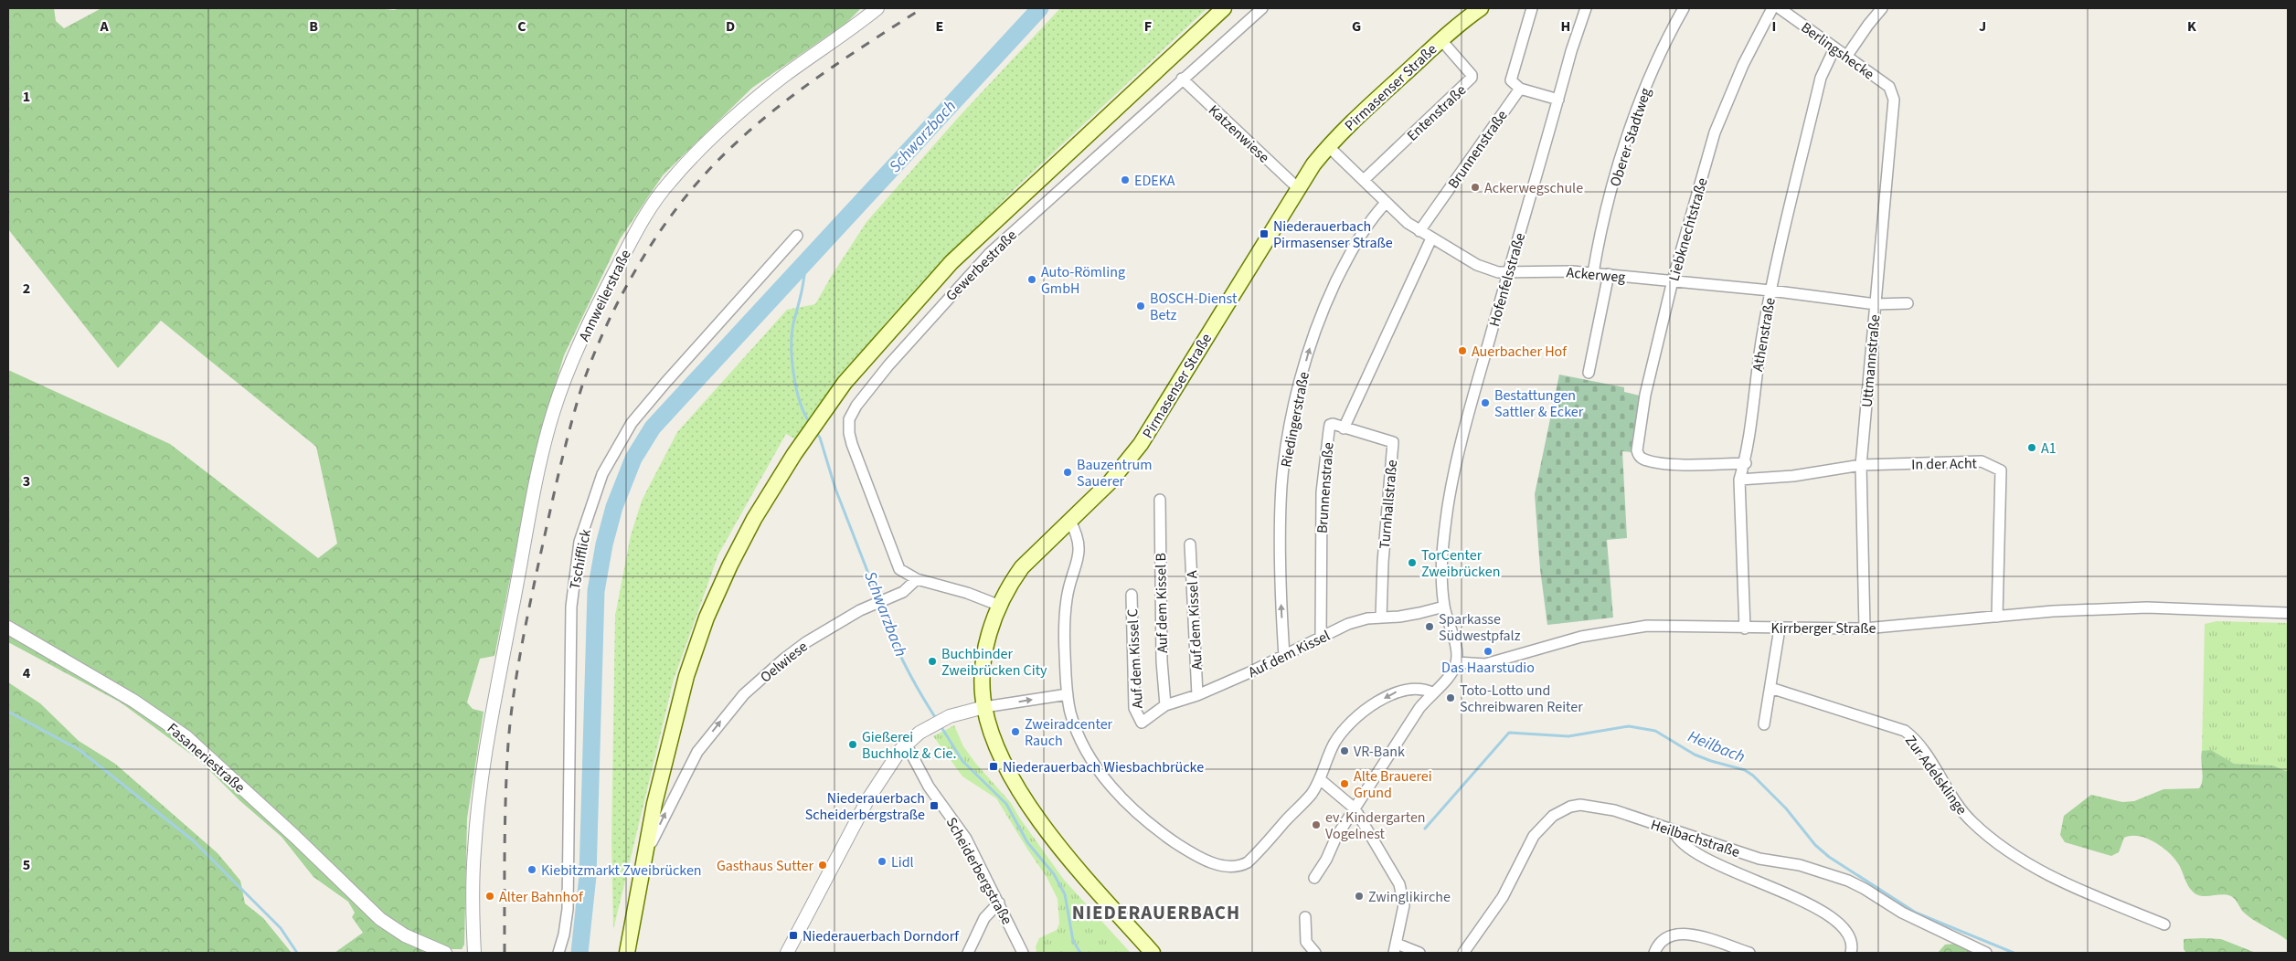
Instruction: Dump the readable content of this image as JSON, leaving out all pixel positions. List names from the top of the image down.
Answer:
{
  "streets": {
    "main road": ["Pirmasenser Straße"],
    "street": [
      "Berlingshecke",
      "Entenstraße",
      "Katzenwiese",
      "Oberer Stadtweg",
      "Brunnenstraße",
      "Liebknechtstraße",
      "Gewerbestraße",
      "Ackerweg",
      "Hofenfelsstraße",
      "Annweilerstraße",
      "Athenstraße",
      "Uttmannstraße",
      "Riedingerstraße",
      "In der Acht",
      "Turnhallstraße",
      "Tschifflick",
      "Auf dem Kissel B",
      "Auf dem Kissel A",
      "Kirrberger Straße",
      "Auf dem Kissel",
      "Auf dem Kissel C",
      "Oelwiese",
      "Fasaneriestraße",
      "Zur Adelsklinge",
      "Heilbachstraße",
      "Scheiderbergstraße"
    ]
  },
  "crossings": [
    ["Berlingshecke", "Athenstraße"],
    ["Berlingshecke", "Uttmannstraße"],
    ["Pirmasenser Straße", "Entenstraße"],
    ["Pirmasenser Straße", "Katzenwiese"],
    ["Pirmasenser Straße", "Ackerweg"],
    ["Entenstraße", "Ackerweg"],
    ["Katzenwiese", "Gewerbestraße"],
    ["Oberer Stadtweg", "Ackerweg"],
    ["Brunnenstraße", "Ackerweg"],
    ["Brunnenstraße", "Turnhallstraße"],
    ["Brunnenstraße", "Auf dem Kissel"],
    ["Liebknechtstraße", "Ackerweg"],
    ["Liebknechtstraße", "Athenstraße"],
    ["Gewerbestraße", "Oelwiese"],
    ["Ackerweg", "Hofenfelsstraße"],
    ["Ackerweg", "Athenstraße"],
    ["Ackerweg", "Uttmannstraße"],
    ["Ackerweg", "Riedingerstraße"],
    ["Hofenfelsstraße", "Kirrberger Straße"],
    ["Hofenfelsstraße", "Auf dem Kissel"],
    ["Athenstraße", "In der Acht"],
    ["Athenstraße", "Kirrberger Straße"],
    ["Uttmannstraße", "In der Acht"],
    ["Uttmannstraße", "Kirrberger Straße"],
    ["Riedingerstraße", "Auf dem Kissel"],
    ["In der Acht", "Kirrberger Straße"],
    ["Turnhallstraße", "Auf dem Kissel"],
    ["Auf dem Kissel B", "Auf dem Kissel"],
    ["Auf dem Kissel A", "Auf dem Kissel"],
    ["Auf dem Kissel", "Auf dem Kissel C"]
  ],
  "one_way": ["Riedingerstraße", "Oelwiese"],
  "districts": ["NIEDERAUERBACH"],
  "water": ["Schwarzbach", "Heilbach"],
  "places": {
    "other": [
      "EDEKA",
      "Ackerwegschule",
      "Auto-Römling GmbH",
      "BOSCH-Dienst Betz",
      "Auerbacher Hof",
      "Bestattungen Sattler & Ecker",
      "A1",
      "Bauzentrum Sauerer",
      "TorCenter Zweibrücken",
      "Sparkasse Südwestpfalz",
      "Das Haarstudio",
      "Buchbinder Zweibrücken City",
      "Toto-Lotto und Schreibwaren Reiter",
      "Zweiradcenter Rauch",
      "Gießerei Buchholz & Cie.",
      "VR-Bank",
      "Alte Brauerei Grund",
      "ev. Kindergarten Vogelnest",
      "Lidl",
      "Gasthaus Sutter",
      "Kiebitzmarkt Zweibrücken",
      "Alter Bahnhof",
      "Zwinglikirche"
    ],
    "transit": [
      "Niederauerbach Pirmasenser Straße",
      "Niederauerbach Wiesbachbrücke",
      "Niederauerbach Scheiderbergstraße",
      "Niederauerbach Dorndorf"
    ]
  },
  "grid": {
    "columns": [
      "A",
      "B",
      "C",
      "D",
      "E",
      "F",
      "G",
      "H",
      "I",
      "J",
      "K"
    ],
    "rows": [
      "1",
      "2",
      "3",
      "4",
      "5"
    ]
  }
}
